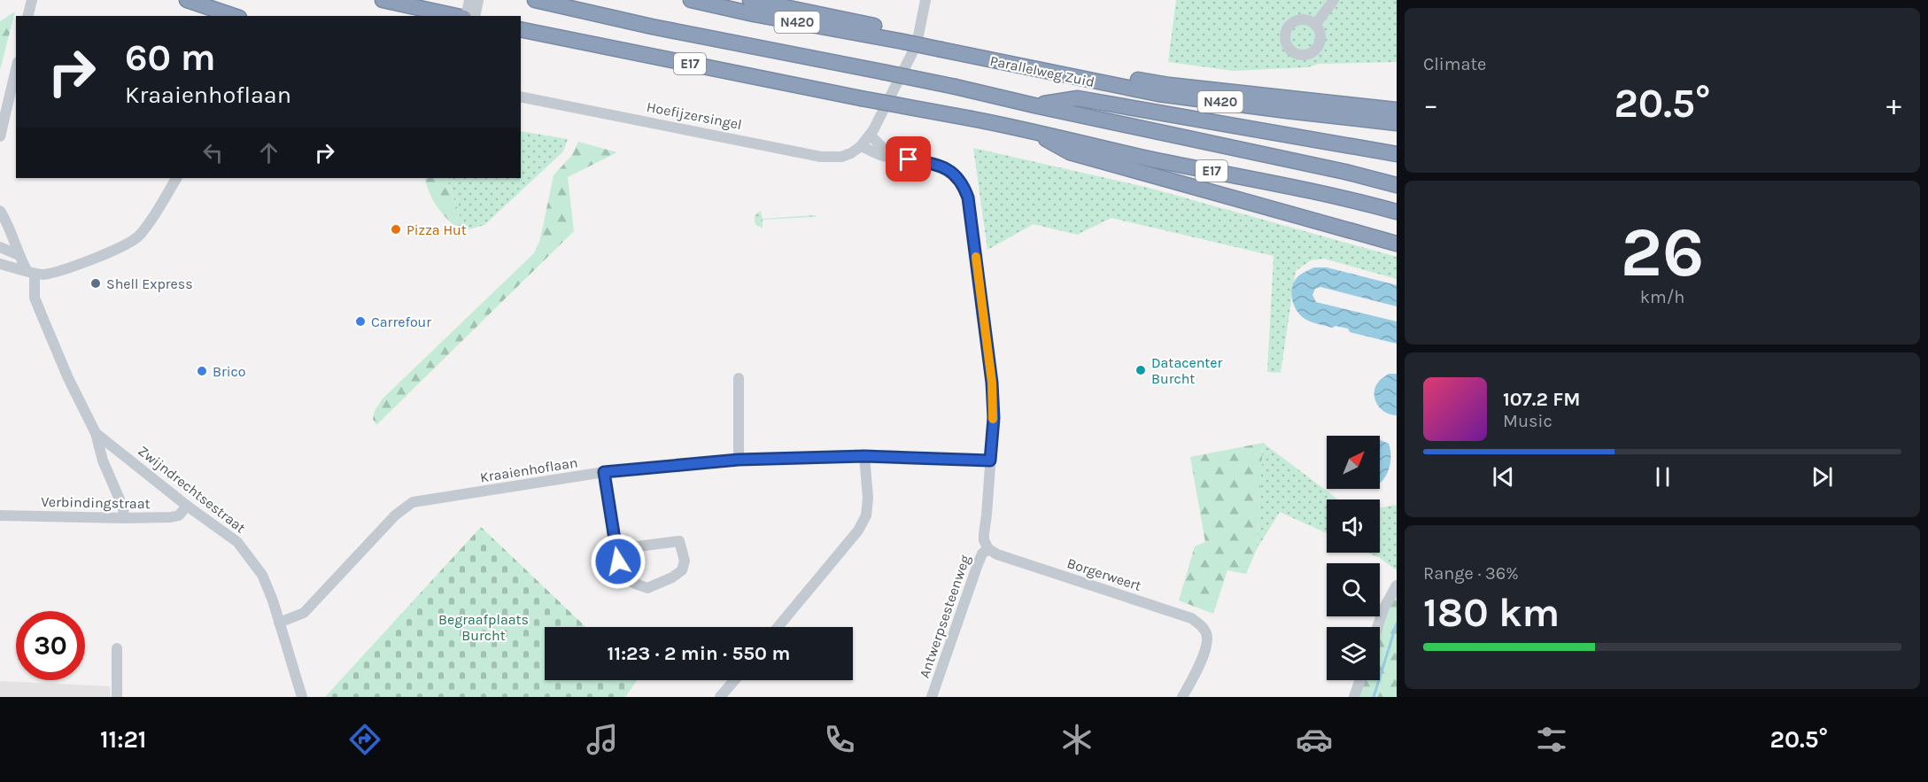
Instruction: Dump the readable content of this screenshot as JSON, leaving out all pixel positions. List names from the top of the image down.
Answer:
{
  "streets": {
    "highway": ["N420", "E17", "Parallelweg Zuid"],
    "street": [
      "Hoefijzersingel",
      "Kraaienhoflaan",
      "Zwijndrechtsestraat",
      "Verbindingstraat",
      "Borgerweert",
      "Antwerpsesteenweg"
    ]
  },
  "crossings": [
    ["Hoefijzersingel", "Antwerpsesteenweg"],
    ["Kraaienhoflaan", "Zwijndrechtsestraat"],
    ["Kraaienhoflaan", "Antwerpsesteenweg"],
    ["Zwijndrechtsestraat", "Verbindingstraat"],
    ["Borgerweert", "Antwerpsesteenweg"]
  ],
  "parks": ["Begraafplaats Burcht"],
  "places": [
    "Pizza Hut",
    "Shell Express",
    "Carrefour",
    "Datacenter Burcht",
    "Brico"
  ],
  "north": "top right",
  "page": {
    "tile": [
      "Climate",
      ["26", "km/h"],
      ["Range · 36%", "180 km"]
    ],
    "turn": ["60 m", "Kraaienhoflaan"],
    "heat": ["−", "20.5°", "+"],
    "song": ["107.2 FM", "Music"],
    "limit": "30",
    "trip": "11:23 · 2 min · 550 m",
    "tabs": ["11:21", "20.5°"]
  }
}
